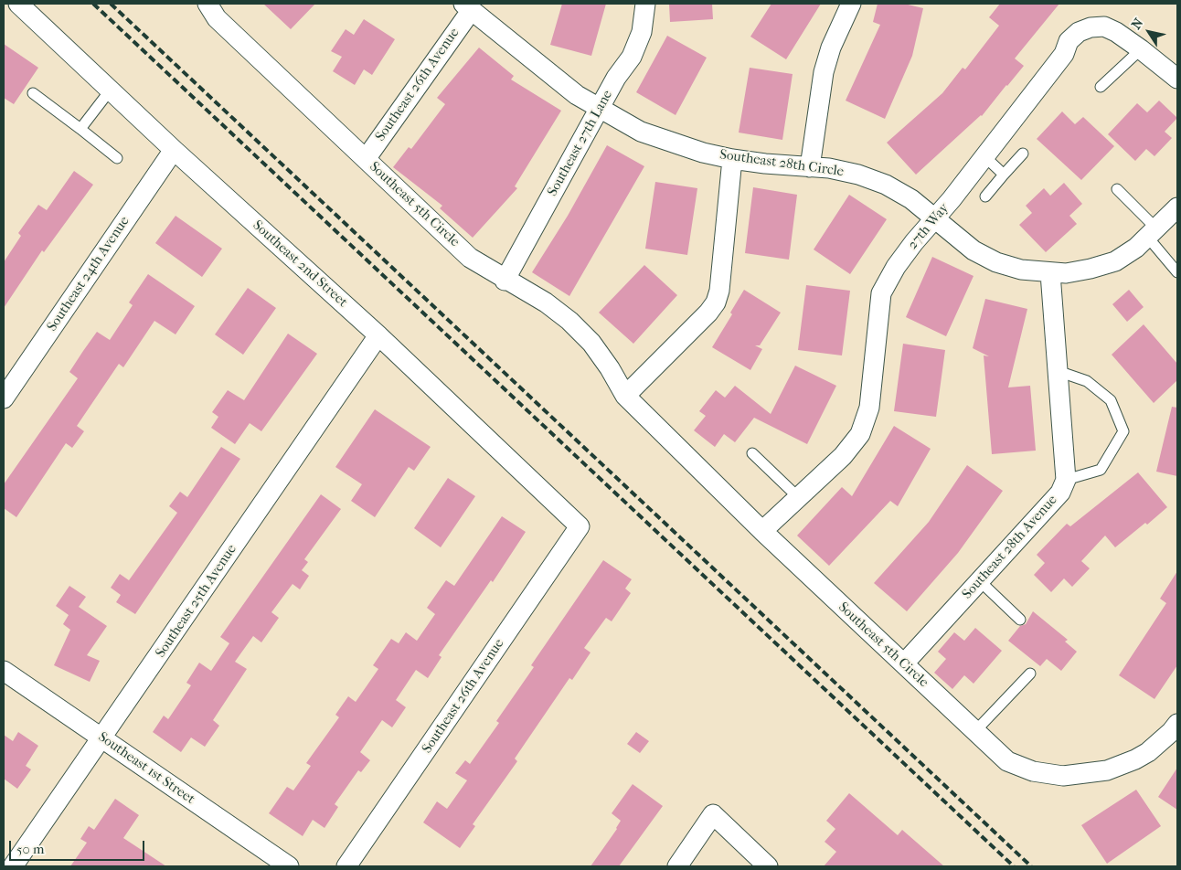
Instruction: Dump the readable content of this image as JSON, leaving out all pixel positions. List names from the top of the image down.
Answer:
{
  "streets": {
    "street": [
      "Southeast 26th Avenue",
      "Southeast 27th Lane",
      "Southeast 28th Circle",
      "Southeast 5th Circle",
      "27th Way",
      "Southeast 2nd Street",
      "Southeast 24th Avenue",
      "Southeast 28th Avenue",
      "Southeast 25th Avenue",
      "Southeast 1st Street"
    ]
  },
  "crossings": [
    ["Southeast 26th Avenue", "Southeast 28th Circle"],
    ["Southeast 26th Avenue", "Southeast 5th Circle"],
    ["Southeast 26th Avenue", "Southeast 2nd Street"],
    ["Southeast 27th Lane", "Southeast 28th Circle"],
    ["Southeast 27th Lane", "Southeast 5th Circle"],
    ["Southeast 28th Circle", "27th Way"],
    ["Southeast 5th Circle", "27th Way"],
    ["Southeast 5th Circle", "Southeast 28th Avenue"],
    ["Southeast 2nd Street", "Southeast 24th Avenue"],
    ["Southeast 2nd Street", "Southeast 25th Avenue"],
    ["Southeast 25th Avenue", "Southeast 1st Street"]
  ],
  "scale_bar": "50 m",
  "north": "top left"
}
